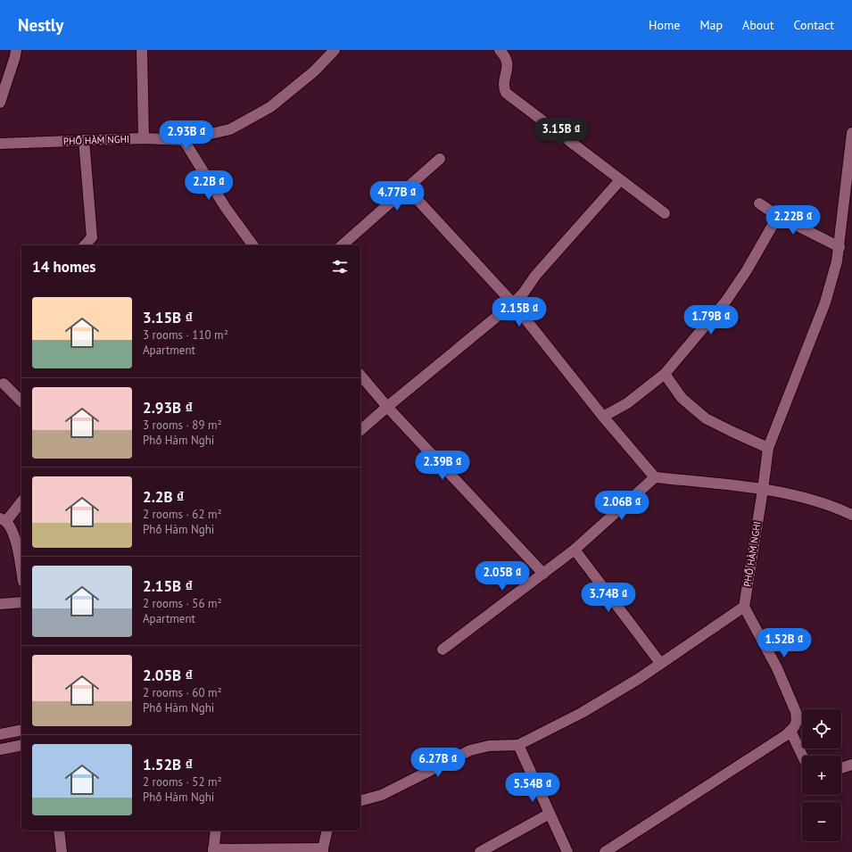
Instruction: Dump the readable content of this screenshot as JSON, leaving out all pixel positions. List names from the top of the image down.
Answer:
{
  "streets": {
    "street": ["PHỐ HÀM NGHI"]
  },
  "page": {
    "header": "Nestly",
    "nav": [
      "Home",
      "Map",
      "About",
      "Contact"
    ],
    "price": [
      "3.15B ₫",
      "2.93B ₫",
      "2.2B ₫",
      "4.77B ₫",
      "2.22B ₫",
      "2.15B ₫",
      "1.79B ₫",
      "2.39B ₫",
      "2.06B ₫",
      "2.05B ₫",
      "3.74B ₫",
      "1.52B ₫",
      "6.27B ₫",
      "5.54B ₫"
    ],
    "heading": "14 homes",
    "list": [
      {
        "name": "3.15B ₫",
        "note": "3 rooms · 110 m² · Apartment"
      },
      {
        "name": "2.93B ₫",
        "note": "3 rooms · 89 m² · Phố Hàm Nghi"
      },
      {
        "name": "2.2B ₫",
        "note": "2 rooms · 62 m² · Phố Hàm Nghi"
      },
      {
        "name": "2.15B ₫",
        "note": "2 rooms · 56 m² · Apartment"
      },
      {
        "name": "2.05B ₫",
        "note": "2 rooms · 60 m² · Phố Hàm Nghi"
      },
      {
        "name": "1.52B ₫",
        "note": "2 rooms · 52 m² · Phố Hàm Nghi"
      }
    ],
    "map_buttons": ["+", "−"]
  }
}
